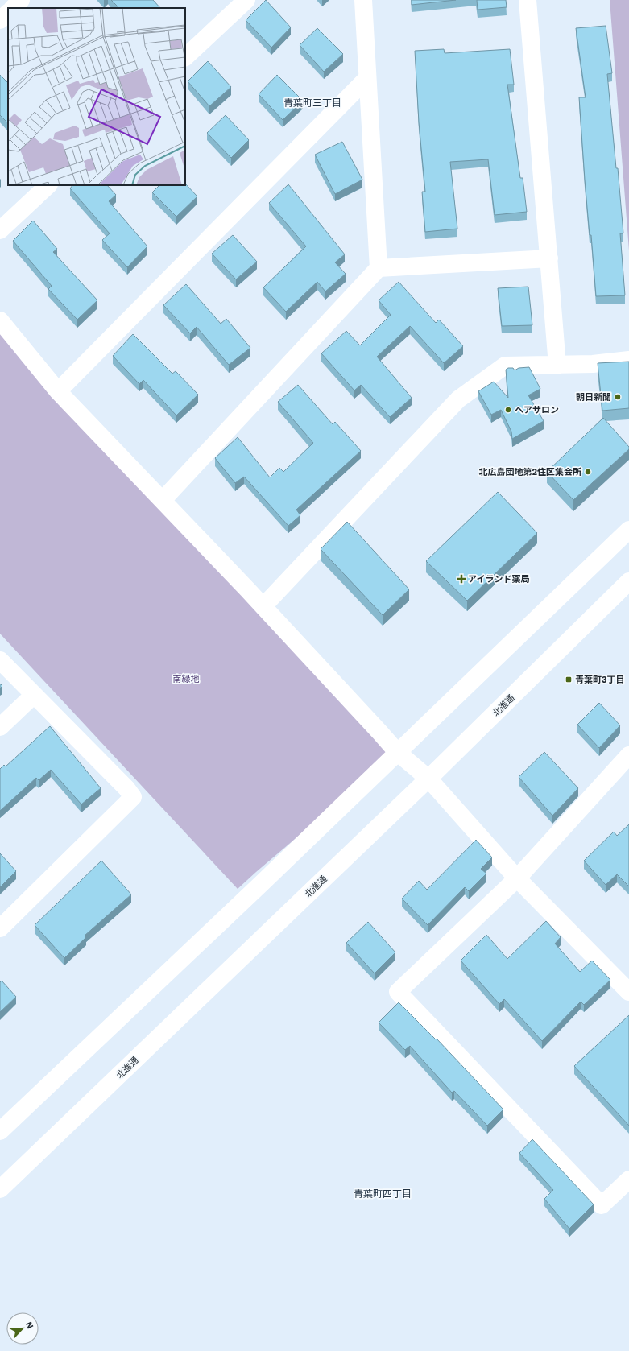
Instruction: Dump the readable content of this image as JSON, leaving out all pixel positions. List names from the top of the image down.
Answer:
{
  "streets": {
    "street": ["北進通"]
  },
  "districts": ["青葉町三丁目", "青葉町四丁目"],
  "parks": ["南緑地"],
  "places": {
    "other": ["朝日新聞", "ヘアサロン", "北広島団地第2住区集会所"],
    "health": ["アイランド薬局"],
    "transit": ["青葉町3丁目"]
  },
  "north": "top right"
}
